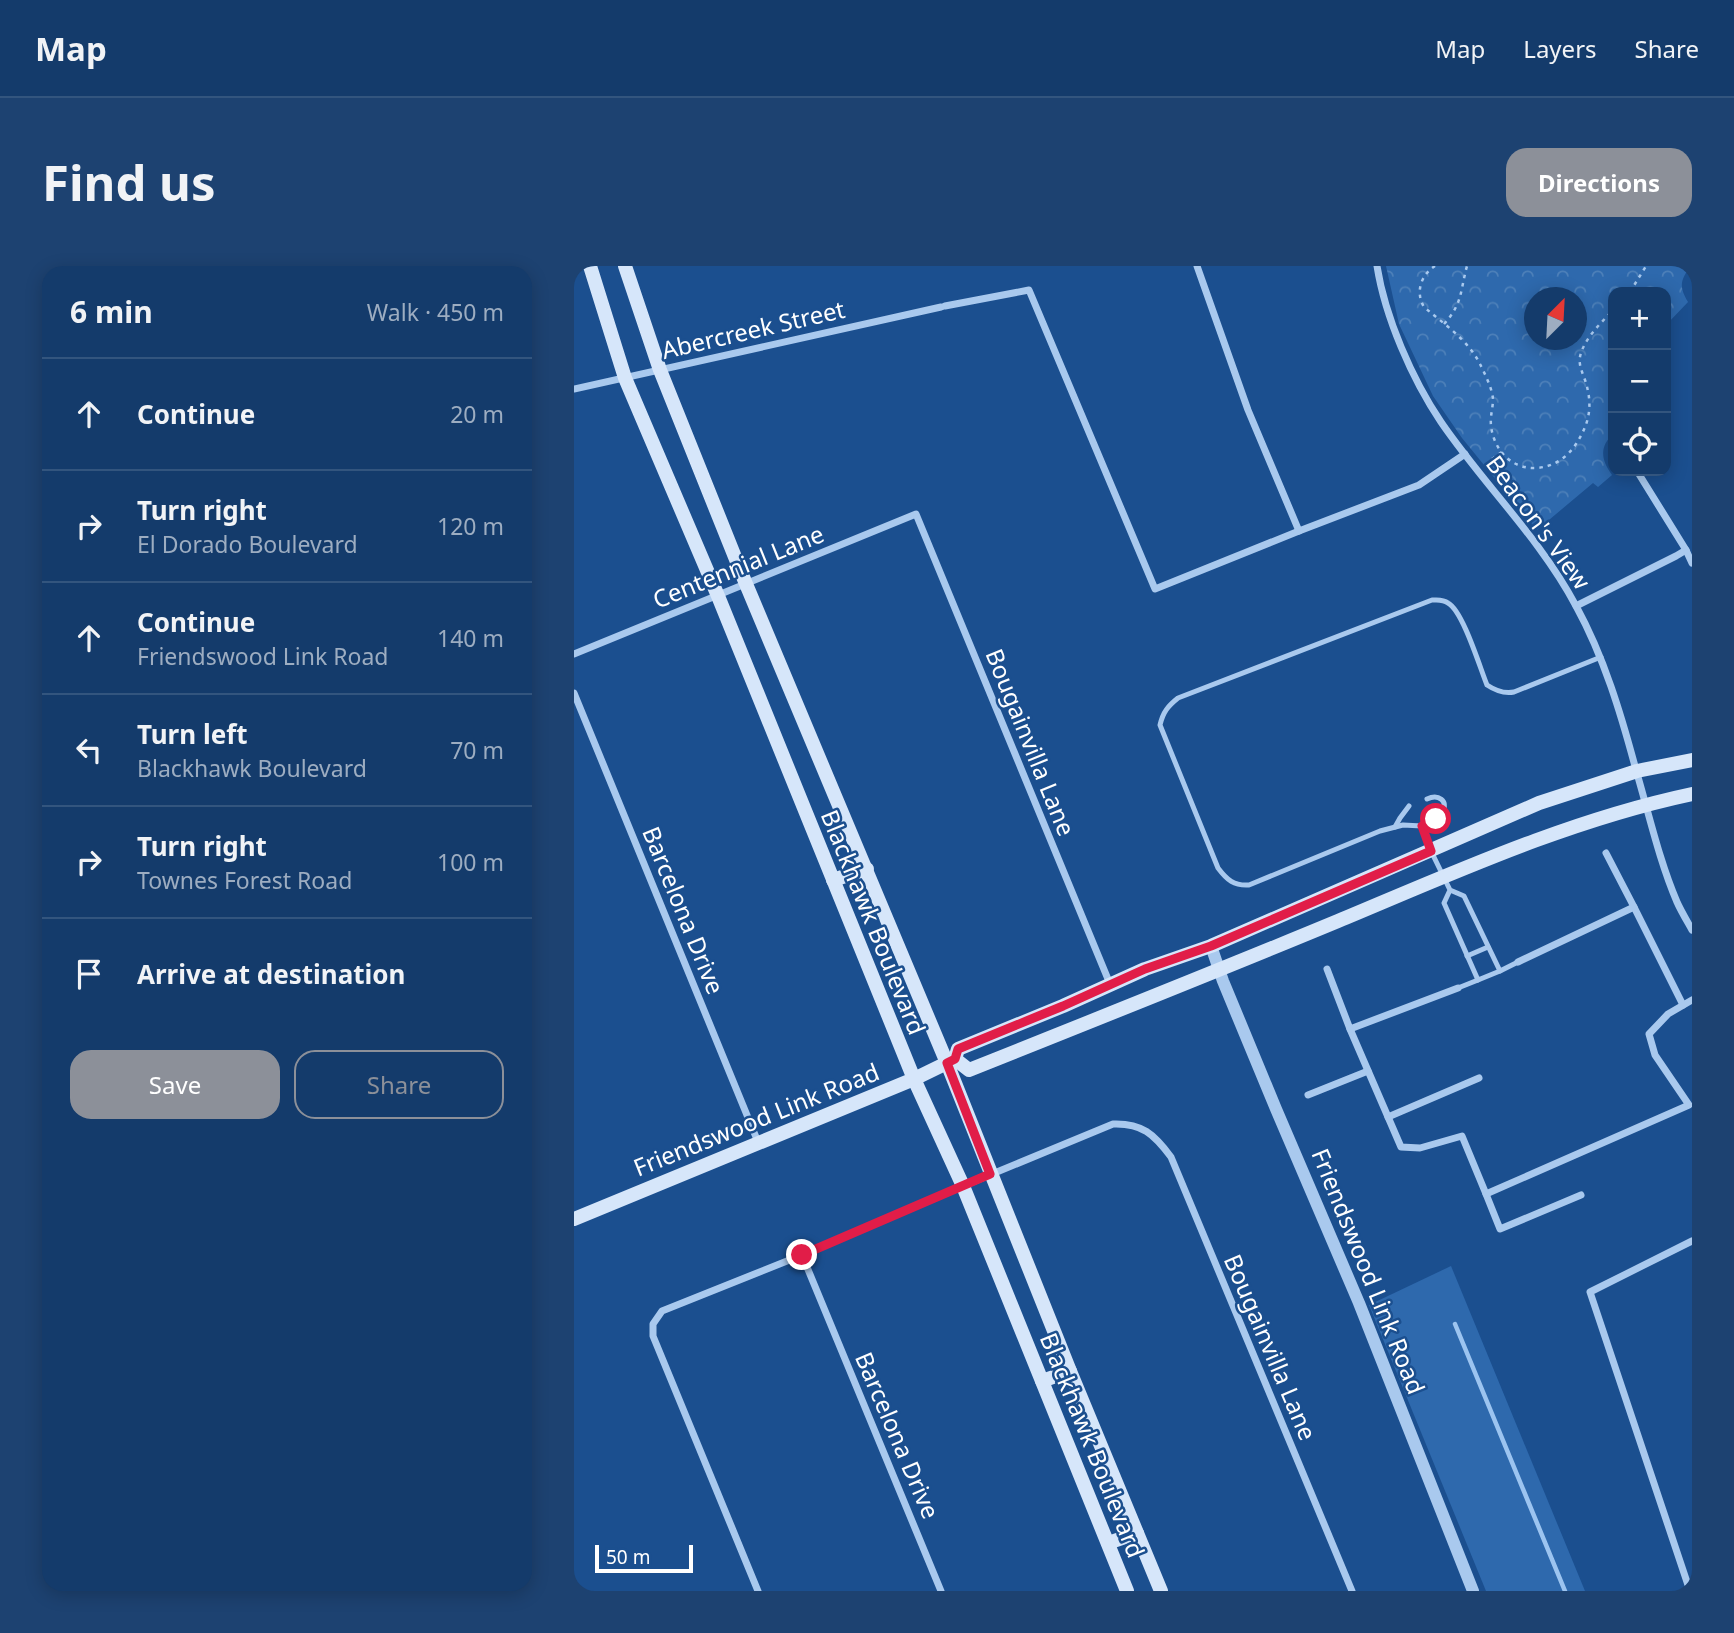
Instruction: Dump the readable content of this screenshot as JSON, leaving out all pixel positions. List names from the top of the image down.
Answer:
{
  "streets": {
    "main road": ["Blackhawk Boulevard", "Friendswood Link Road"],
    "street": [
      "Abercreek Street",
      "Beacon's View",
      "Centennial Lane",
      "Bougainvilla Lane",
      "Barcelona Drive"
    ]
  },
  "crossings": [
    ["Abercreek Street", "Blackhawk Boulevard"],
    ["Centennial Lane", "Bougainvilla Lane"],
    ["Centennial Lane", "Blackhawk Boulevard"],
    ["Bougainvilla Lane", "Blackhawk Boulevard"],
    ["Bougainvilla Lane", "Friendswood Link Road"],
    ["Barcelona Drive", "Friendswood Link Road"],
    ["Blackhawk Boulevard", "Friendswood Link Road"]
  ],
  "scale_bar": "50 m",
  "north": "top right",
  "page": {
    "header": "Map",
    "nav": ["Map", "Layers", "Share"],
    "buttons": [
      "Directions",
      ["Save", "Share"]
    ],
    "title": "Find us",
    "heading": ["6 min", "Walk · 450 m"],
    "map_buttons": ["+", "−"],
    "list": [
      ["Continue", "20 m"],
      ["Turn right", "El Dorado Boulevard", "120 m"],
      ["Continue", "Friendswood Link Road", "140 m"],
      ["Turn left", "Blackhawk Boulevard", "70 m"],
      ["Turn right", "Townes Forest Road", "100 m"],
      "Arrive at destination"
    ],
    "scale": "50 m"
  }
}
